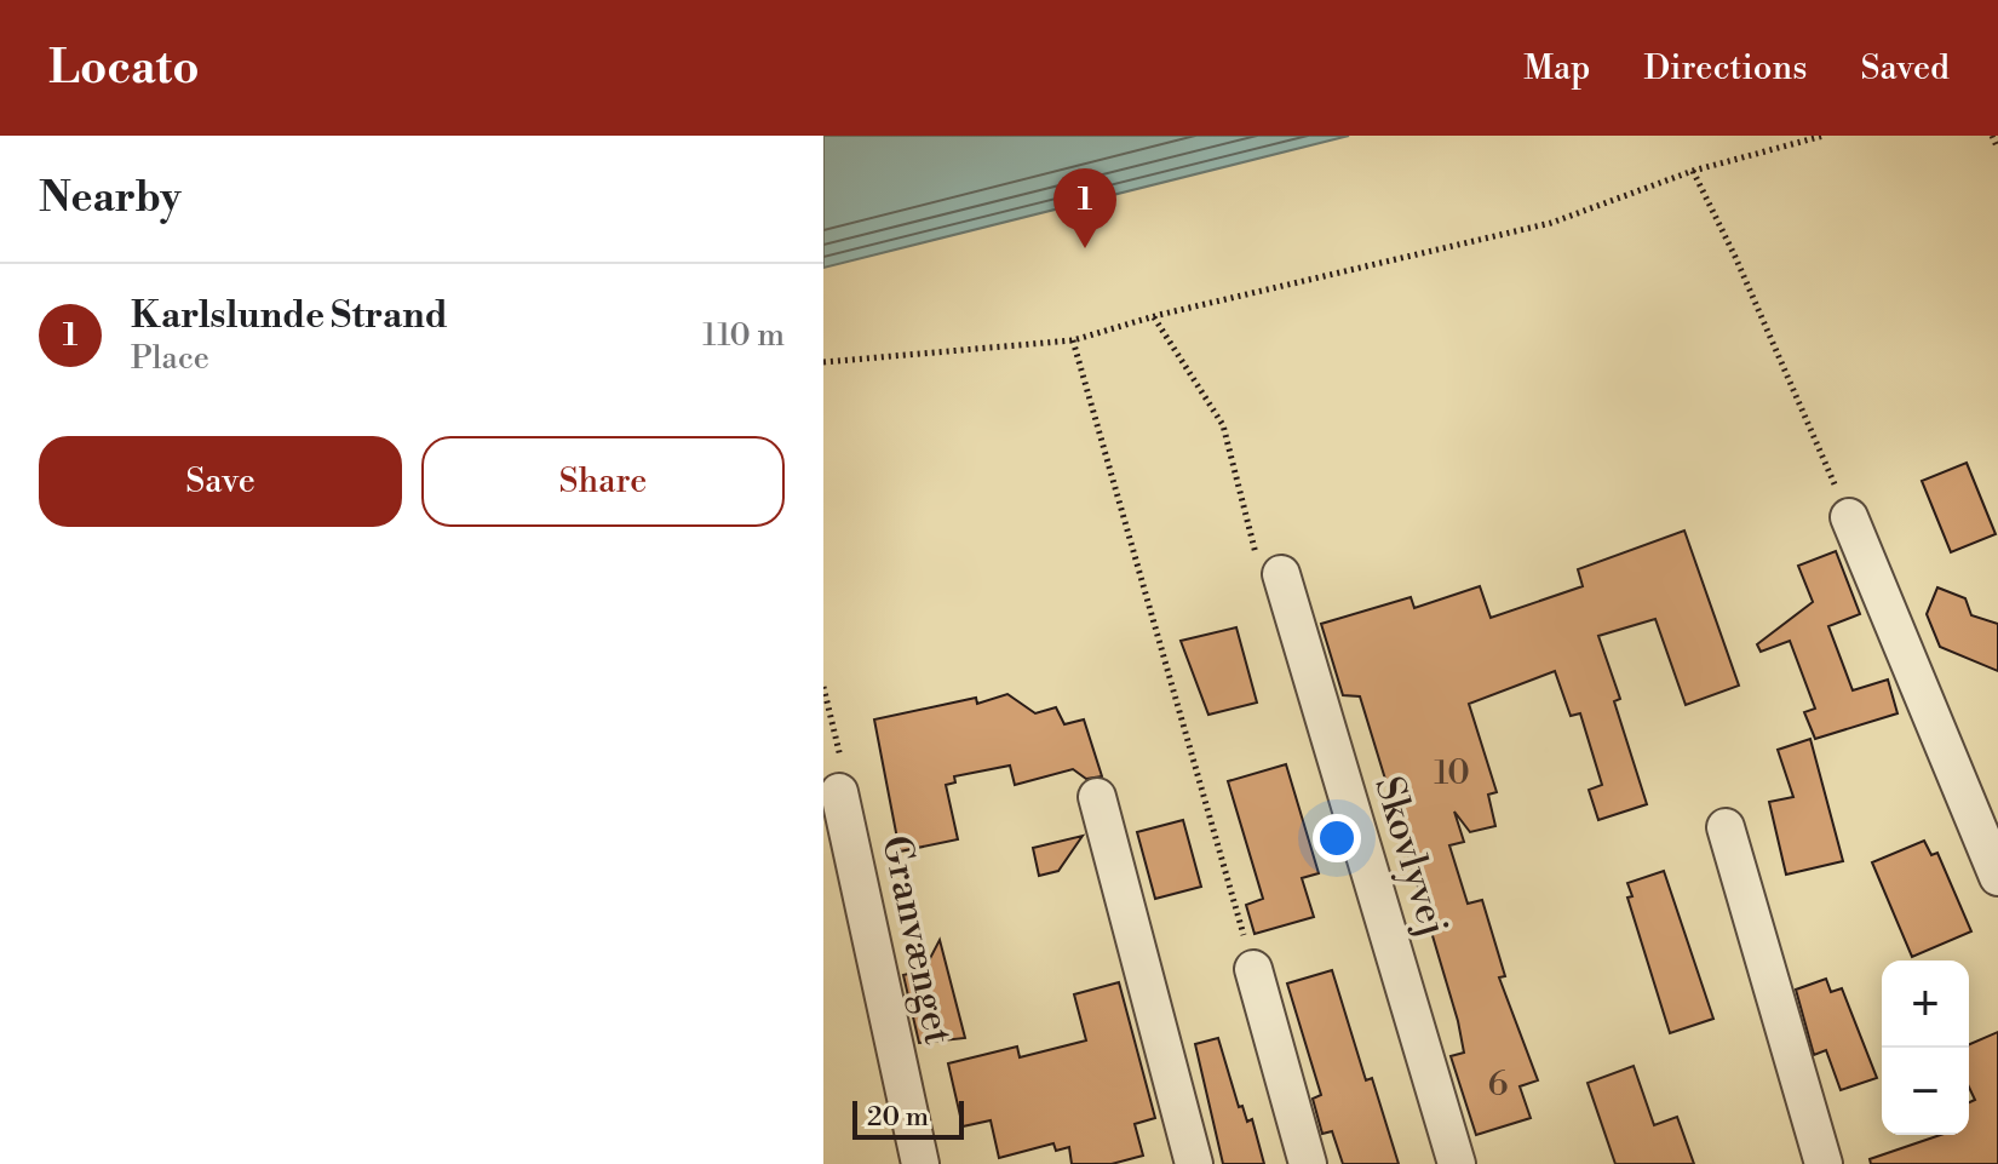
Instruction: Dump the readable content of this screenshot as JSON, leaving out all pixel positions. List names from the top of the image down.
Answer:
{
  "streets": {
    "street": ["Skovlyvej", "Granvænget"]
  },
  "house_numbers": ["10", "6"],
  "scale_bar": "20 m",
  "page": {
    "header": "Locato",
    "nav": ["Map", "Directions", "Saved"],
    "heading": "Nearby",
    "pins": "1",
    "list": [
      {
        "mark": "1",
        "name": "Karlslunde Strand",
        "note": "Place",
        "value": "110 m"
      }
    ],
    "buttons": ["Save", "Share"],
    "map_buttons": ["+", "−"],
    "scale": "20 m"
  }
}
